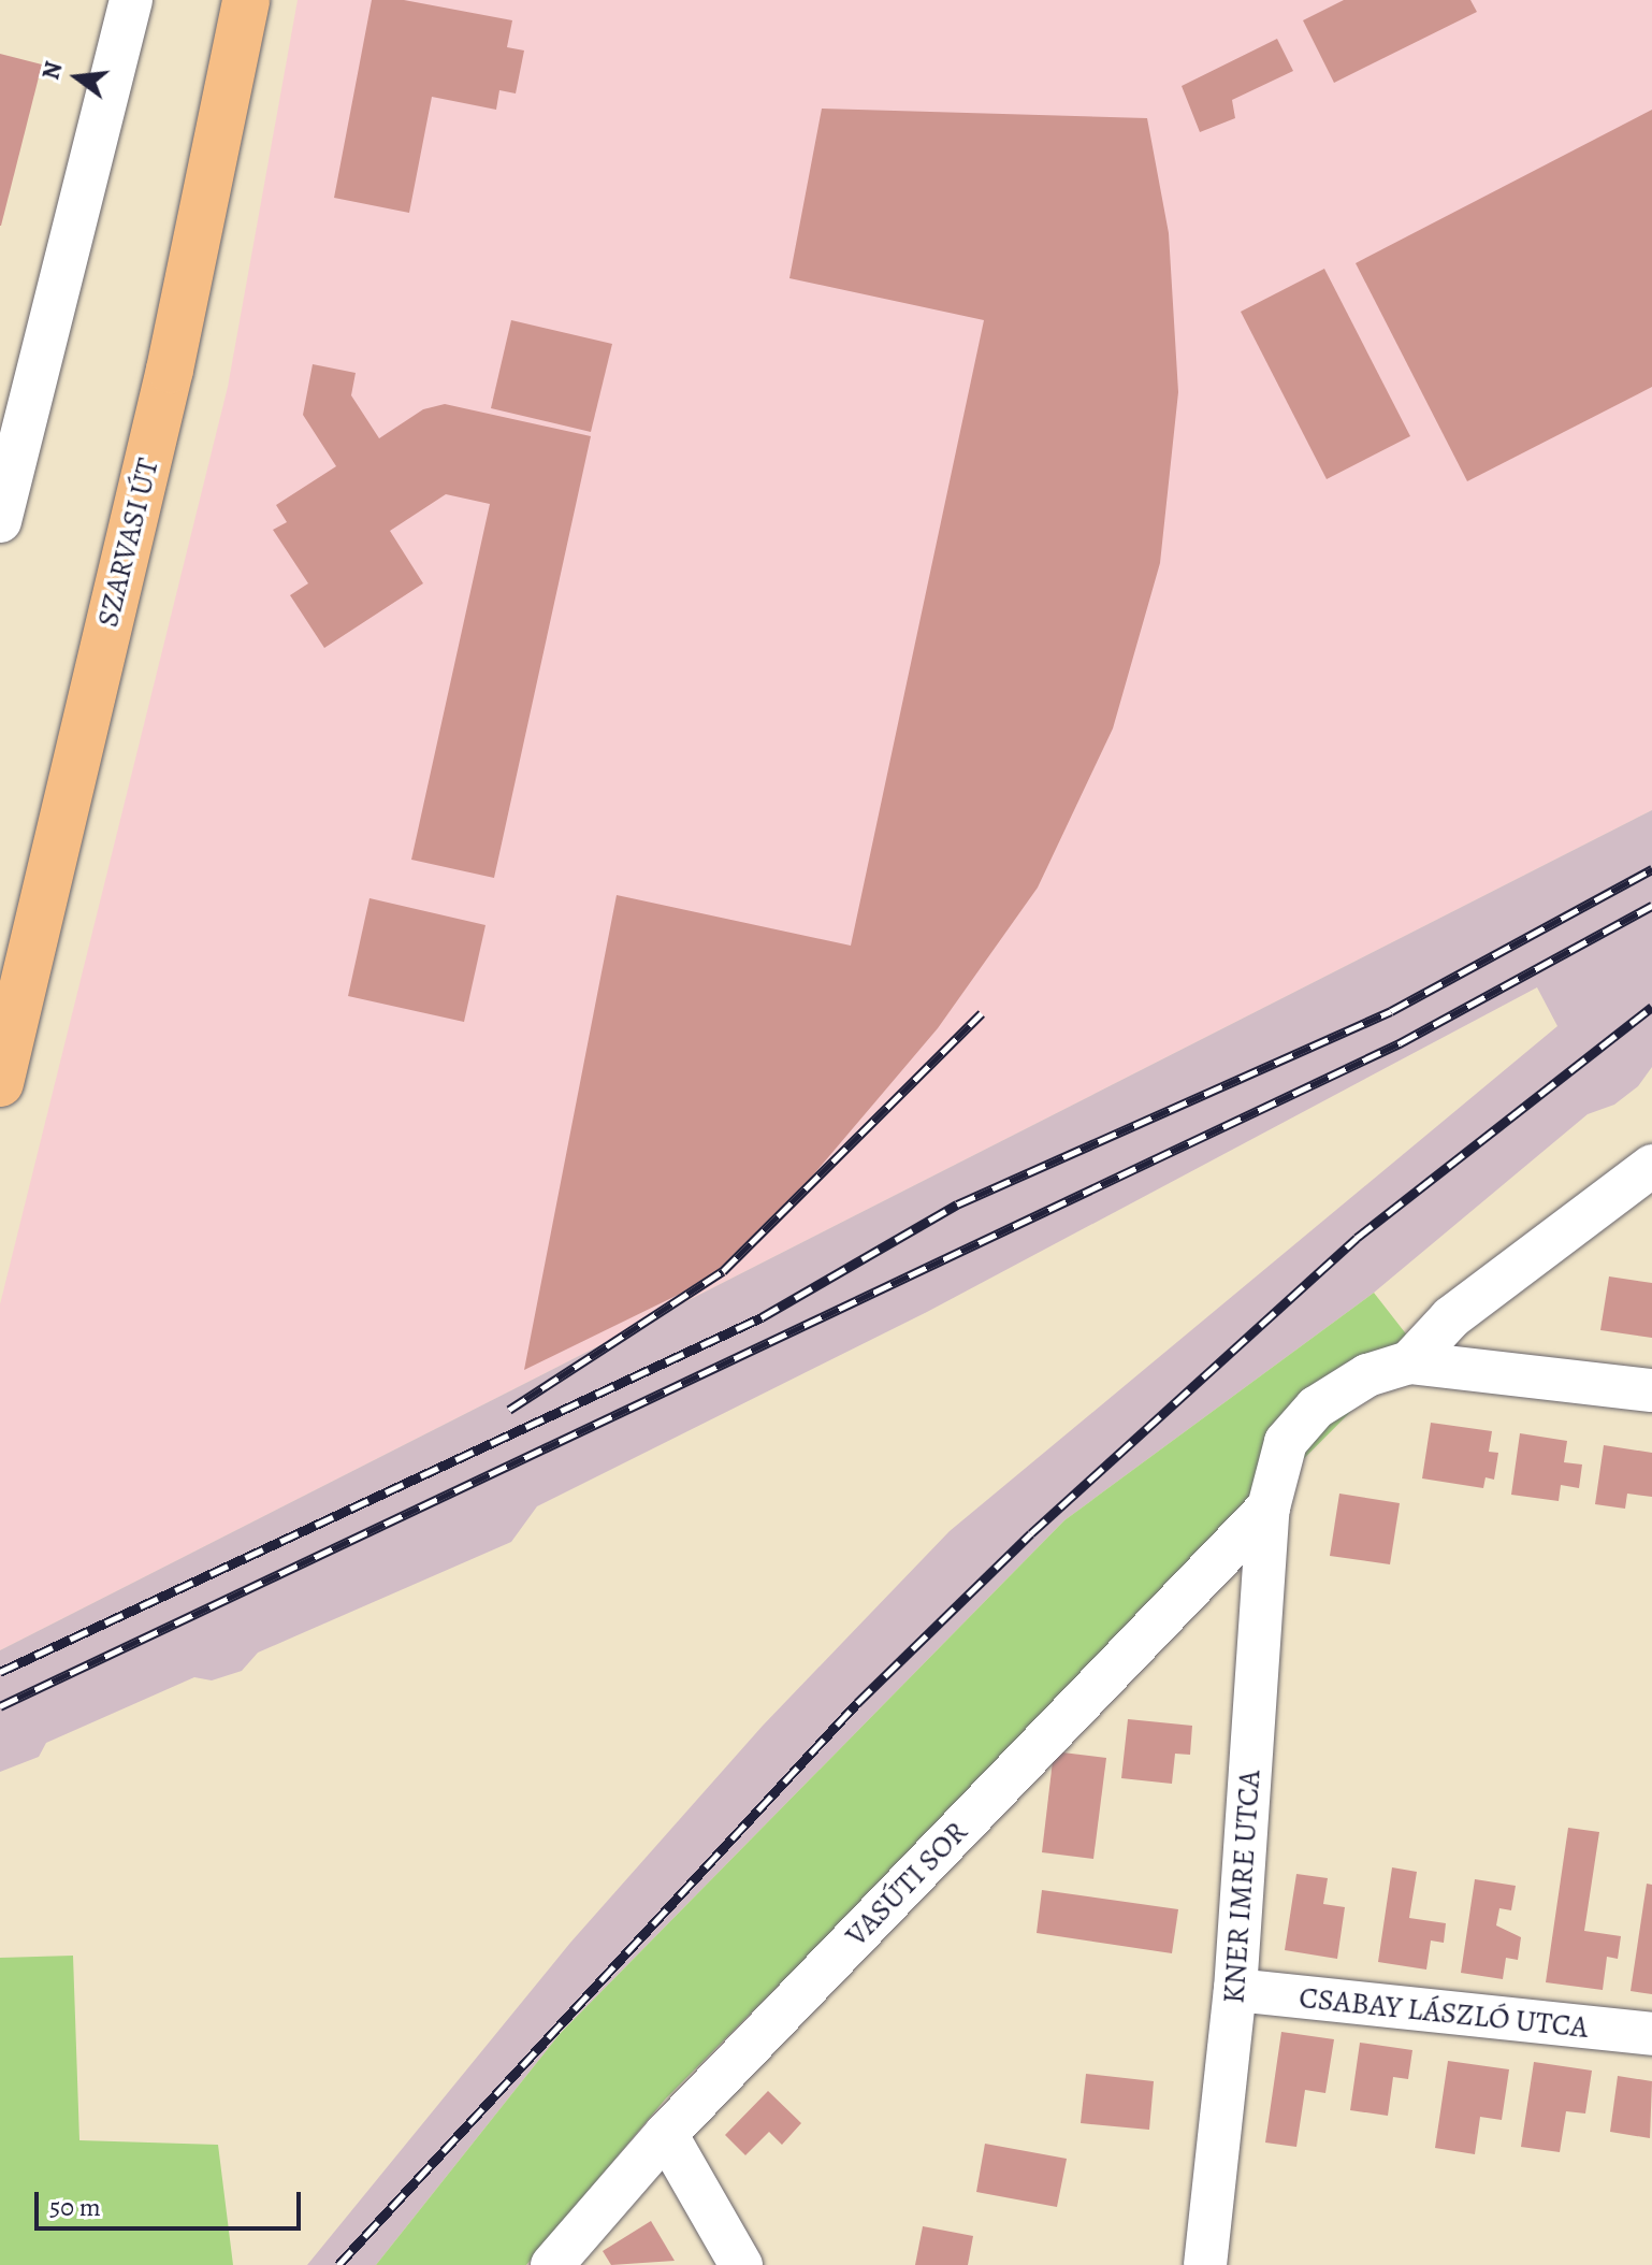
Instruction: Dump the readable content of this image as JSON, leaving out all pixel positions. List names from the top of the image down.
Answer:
{
  "streets": {
    "main road": ["SZARVASI ÚT"],
    "street": ["VASÚTI SOR", "KNER IMRE UTCA", "CSABAY LÁSZLÓ UTCA"]
  },
  "crossings": [
    ["VASÚTI SOR", "KNER IMRE UTCA"],
    ["KNER IMRE UTCA", "CSABAY LÁSZLÓ UTCA"]
  ],
  "scale_bar": "50 m",
  "north": "left"
}
